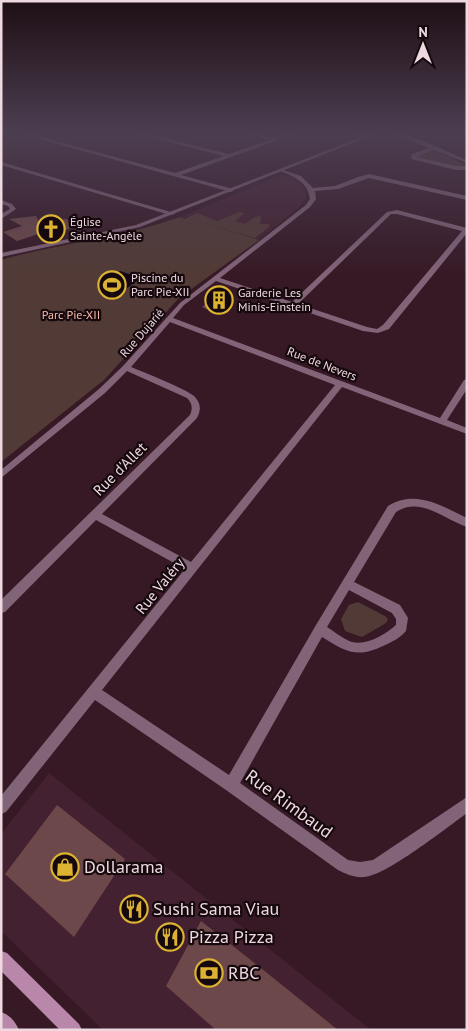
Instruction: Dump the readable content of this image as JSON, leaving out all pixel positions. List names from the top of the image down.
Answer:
{
  "streets": {
    "street": [
      "Rue Dujarié",
      "Rue de Nevers",
      "Rue d'Allet",
      "Rue Valéry",
      "Rue Rimbaud"
    ]
  },
  "crossings": [
    ["Rue Dujarié", "Rue de Nevers"],
    ["Rue Dujarié", "Rue d'Allet"],
    ["Rue de Nevers", "Rue Valéry"],
    ["Rue Valéry", "Rue Rimbaud"]
  ],
  "parks": ["Parc Pie-XII"],
  "places": {
    "church": ["Église Sainte-Angèle"],
    "sports": ["Piscine du Parc Pie-XII"],
    "building": ["Garderie Les Minis-Einstein"],
    "shop": ["Dollarama"],
    "restaurant": ["Sushi Sama Viau", "Pizza Pizza"],
    "bank": ["RBC"]
  },
  "north": "top"
}
